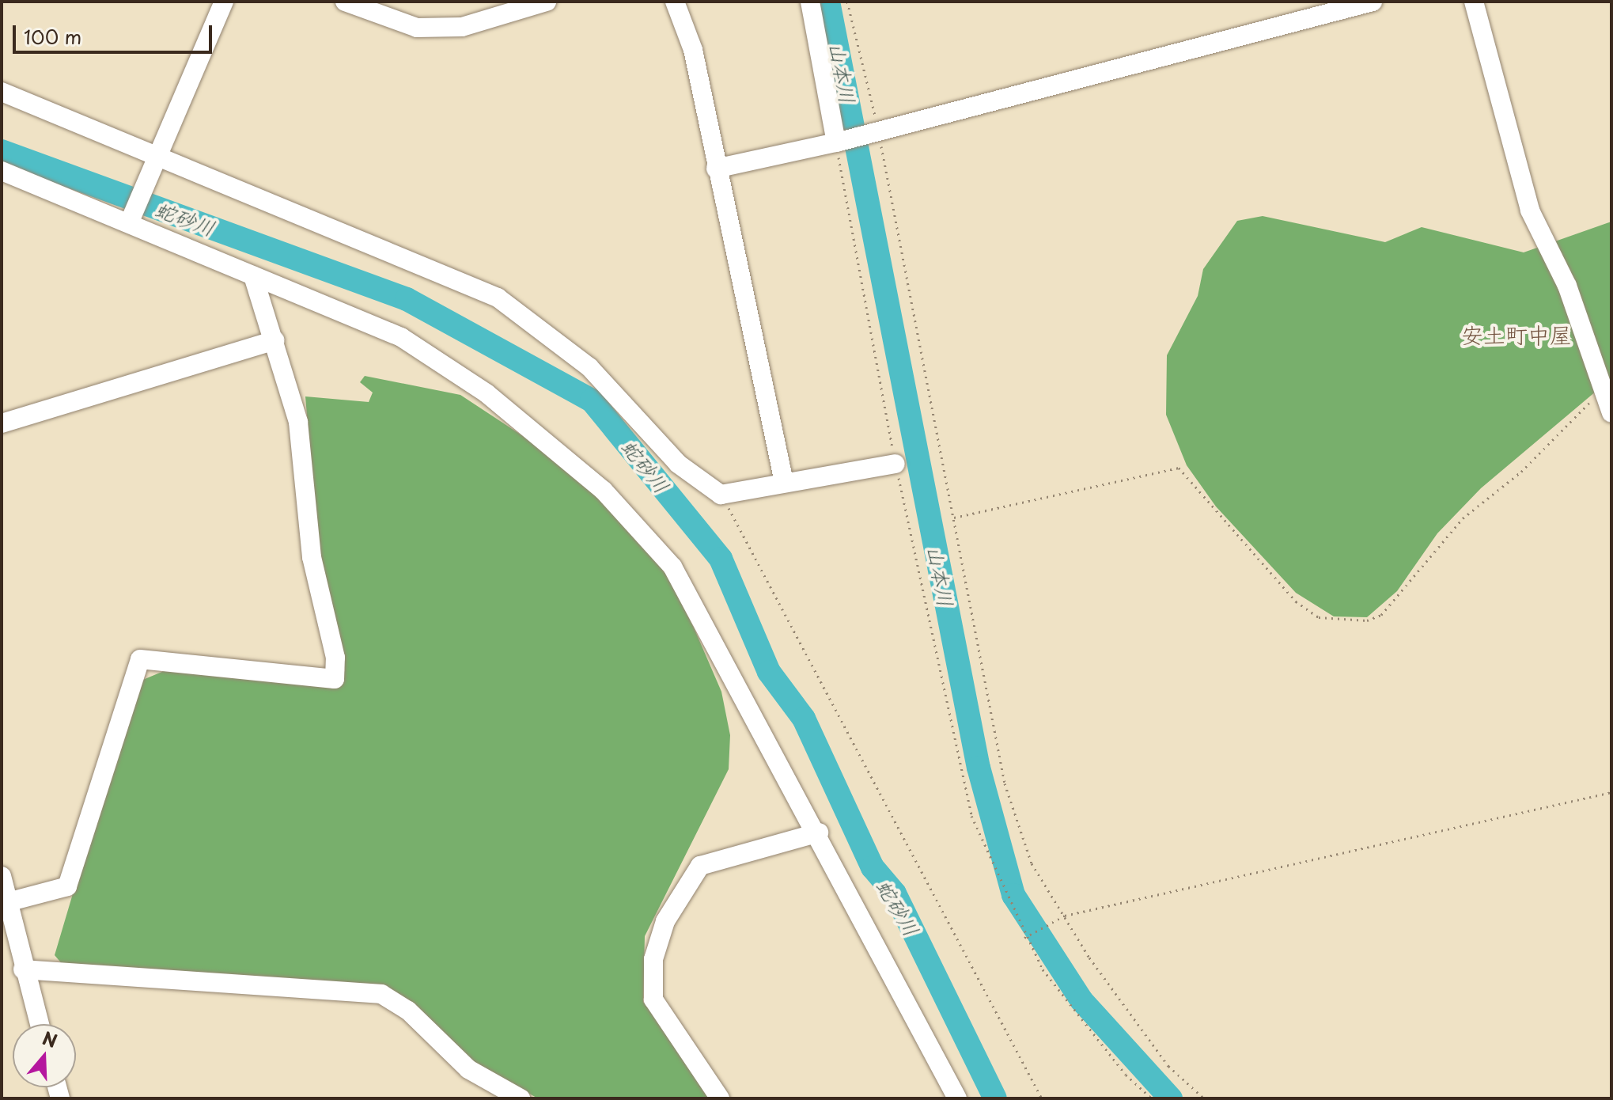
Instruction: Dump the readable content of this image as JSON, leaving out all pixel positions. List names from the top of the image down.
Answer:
{
  "districts": ["安土町中屋"],
  "water": ["山本川", "蛇砂川"],
  "scale_bar": "100 m",
  "north": "top"
}
